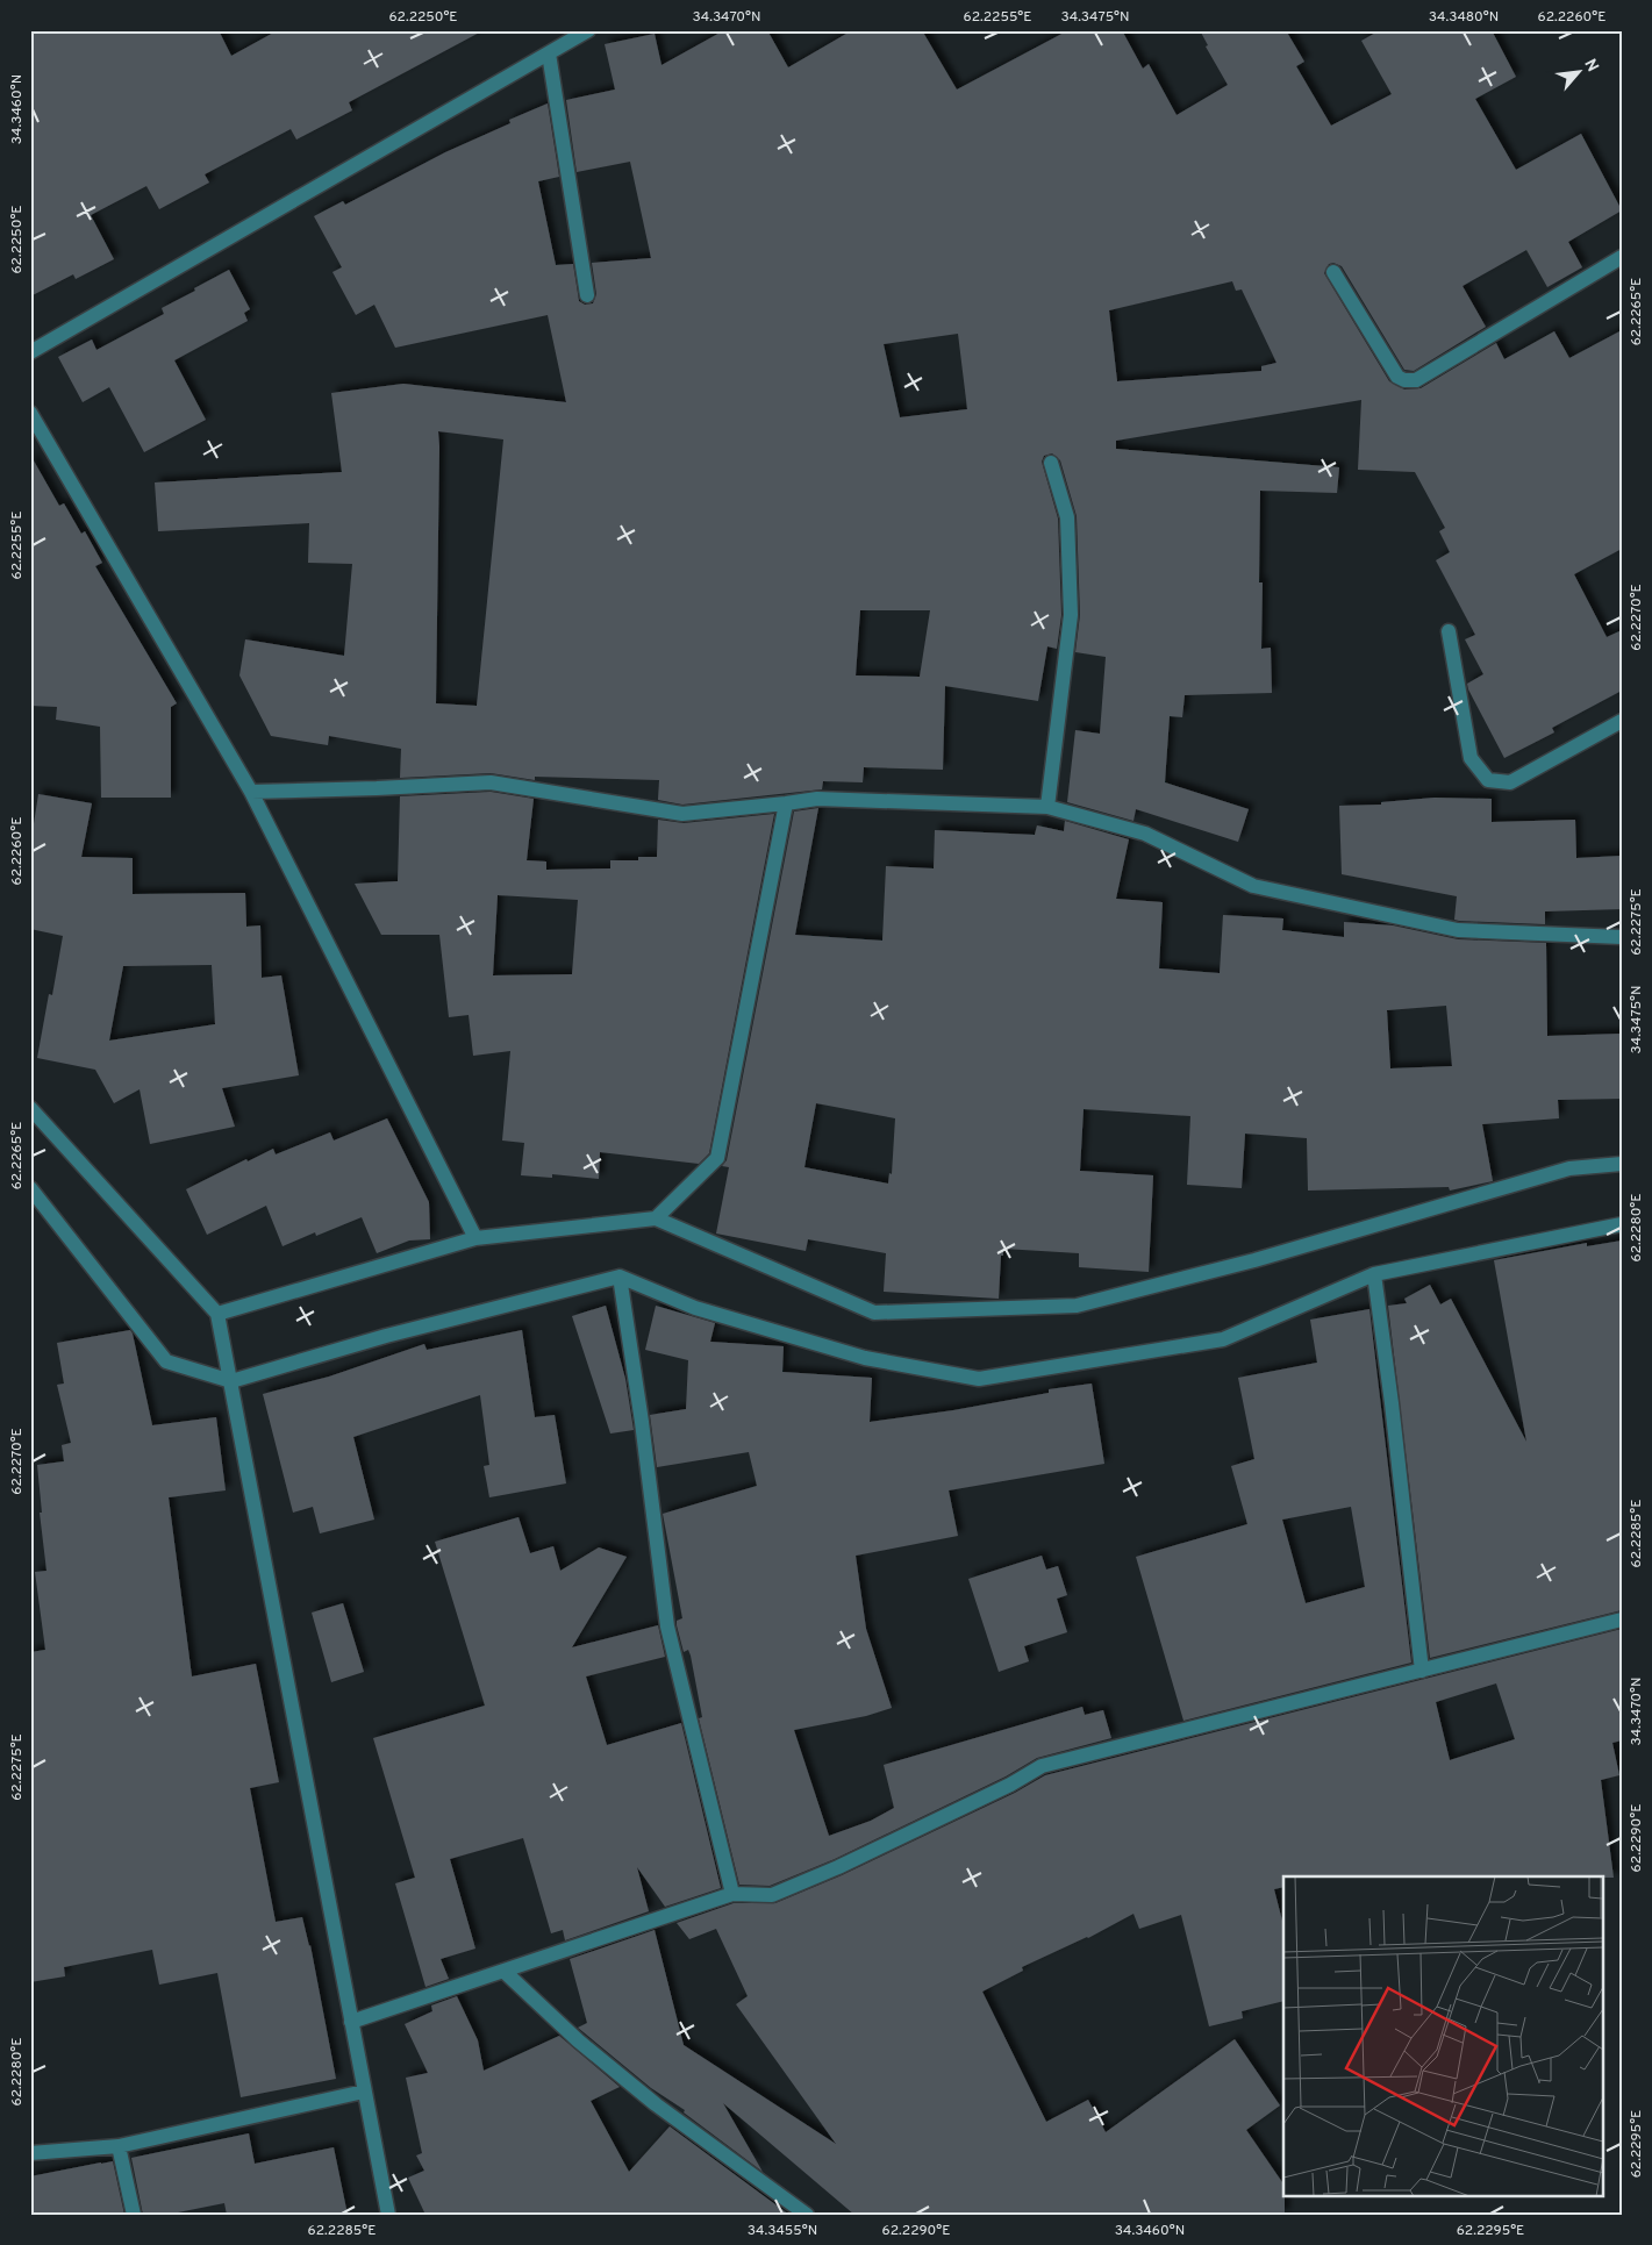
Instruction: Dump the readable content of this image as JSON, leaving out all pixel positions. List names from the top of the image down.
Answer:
{
  "north": "top right",
  "coordinates": [
    "62.2250°E",
    "34.3470°N",
    "62.2255°E",
    "34.3475°N",
    "34.3480°N",
    "62.2260°E",
    "34.3460°N",
    "62.2265°E",
    "62.2270°E",
    "62.2275°E",
    "62.2280°E",
    "62.2285°E",
    "62.2290°E",
    "62.2295°E",
    "34.3455°N"
  ]
}
